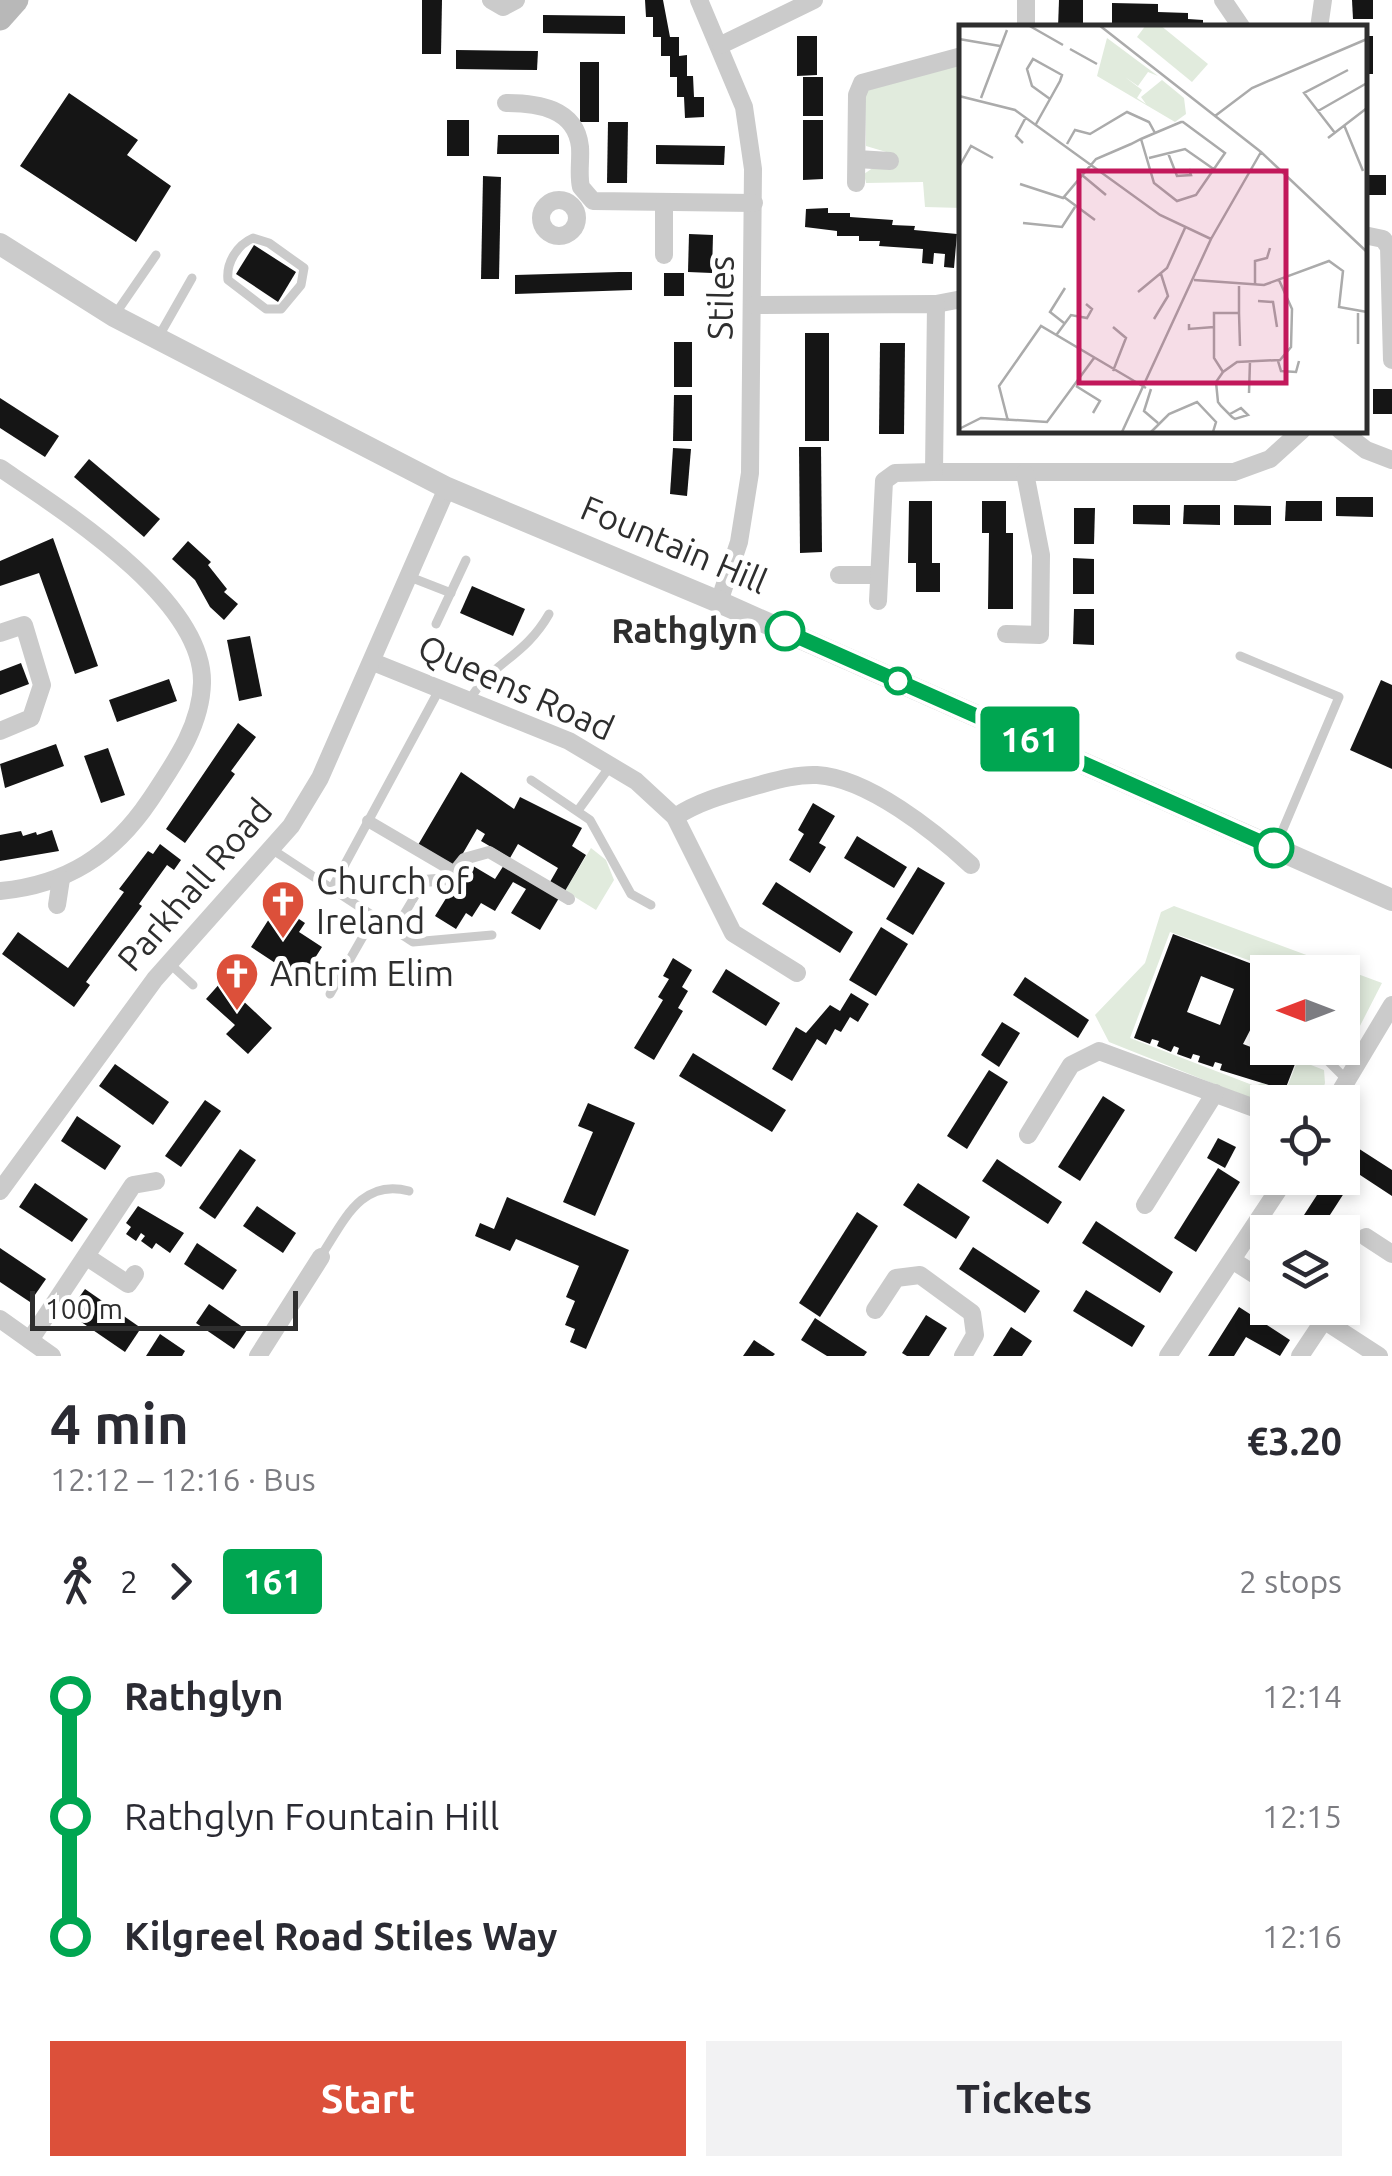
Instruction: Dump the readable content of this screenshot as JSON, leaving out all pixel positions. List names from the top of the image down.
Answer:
{
  "streets": {
    "street": [
      "Stiles",
      "Fountain Hill",
      "Queens Road",
      "Parkhall Road"
    ]
  },
  "crossings": [
    ["Stiles", "Fountain Hill"],
    ["Fountain Hill", "Parkhall Road"],
    ["Queens Road", "Parkhall Road"]
  ],
  "places": {
    "other": ["Rathglyn"],
    "church": ["Church of Ireland", "Antrim Elim"]
  },
  "lines": ["bus line 161"],
  "scale_bar": "100 m",
  "north": "left",
  "page": {
    "on_map": "161",
    "scale": "100 m",
    "heading": ["4 min", "12:12 – 12:16 · Bus", "€3.20"],
    "legs": ["2", "161", "2 stops"],
    "list": [
      {
        "name": "Rathglyn",
        "value": "12:14"
      },
      {
        "name": "Rathglyn Fountain Hill",
        "value": "12:15"
      },
      {
        "name": "Kilgreel Road Stiles Way",
        "value": "12:16"
      }
    ],
    "buttons": ["Start", "Tickets"]
  }
}
